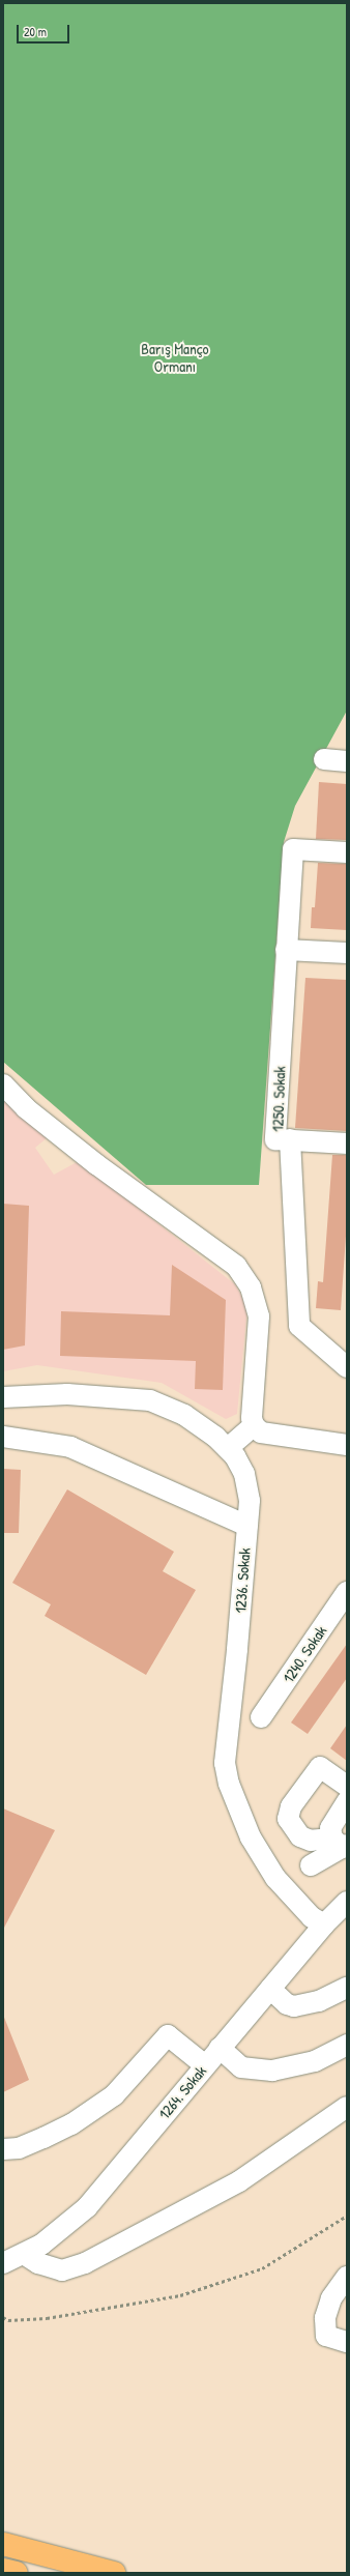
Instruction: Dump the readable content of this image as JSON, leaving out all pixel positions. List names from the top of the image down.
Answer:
{
  "streets": {
    "street": [
      "1250. Sokak",
      "1236. Sokak",
      "1240. Sokak",
      "1264. Sokak"
    ]
  },
  "crossings": [
    ["1236. Sokak", "1264. Sokak"]
  ],
  "parks": ["Barış Manço Ormanı"],
  "scale_bar": "20 m"
}
